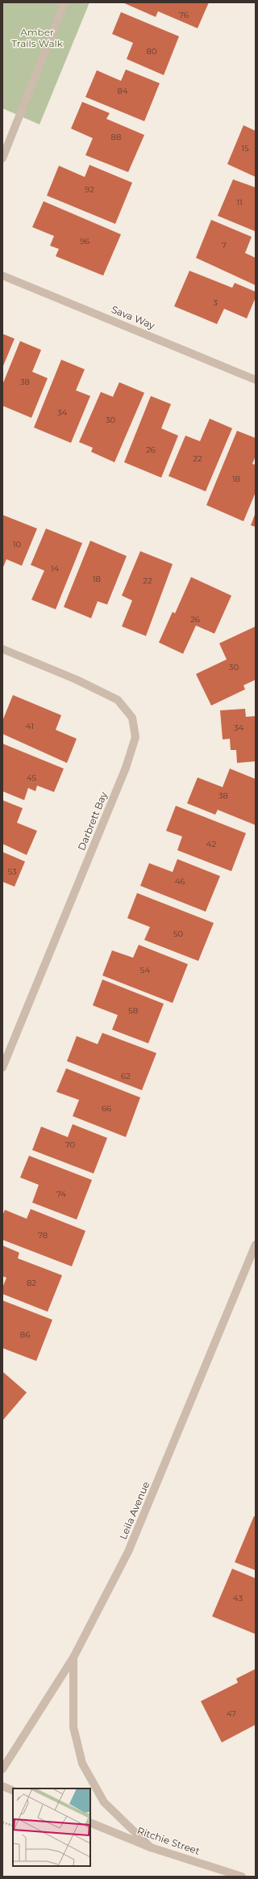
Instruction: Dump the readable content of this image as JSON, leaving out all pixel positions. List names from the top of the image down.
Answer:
{
  "streets": {
    "street": [
      "Sava Way",
      "Darbrett Bay",
      "Leila Avenue",
      "Ritchie Street"
    ]
  },
  "parks": ["Amber Trails Walk"],
  "house_numbers": [
    "76",
    "80",
    "84",
    "88",
    "15",
    "92",
    "11",
    "96",
    "7",
    "3",
    "38",
    "34",
    "30",
    "26",
    "22",
    "18",
    "10",
    "14",
    "18",
    "22",
    "26",
    "30",
    "41",
    "34",
    "45",
    "38",
    "42",
    "53",
    "46",
    "50",
    "54",
    "58",
    "62",
    "66",
    "70",
    "74",
    "78",
    "82",
    "86",
    "43",
    "47"
  ]
}
